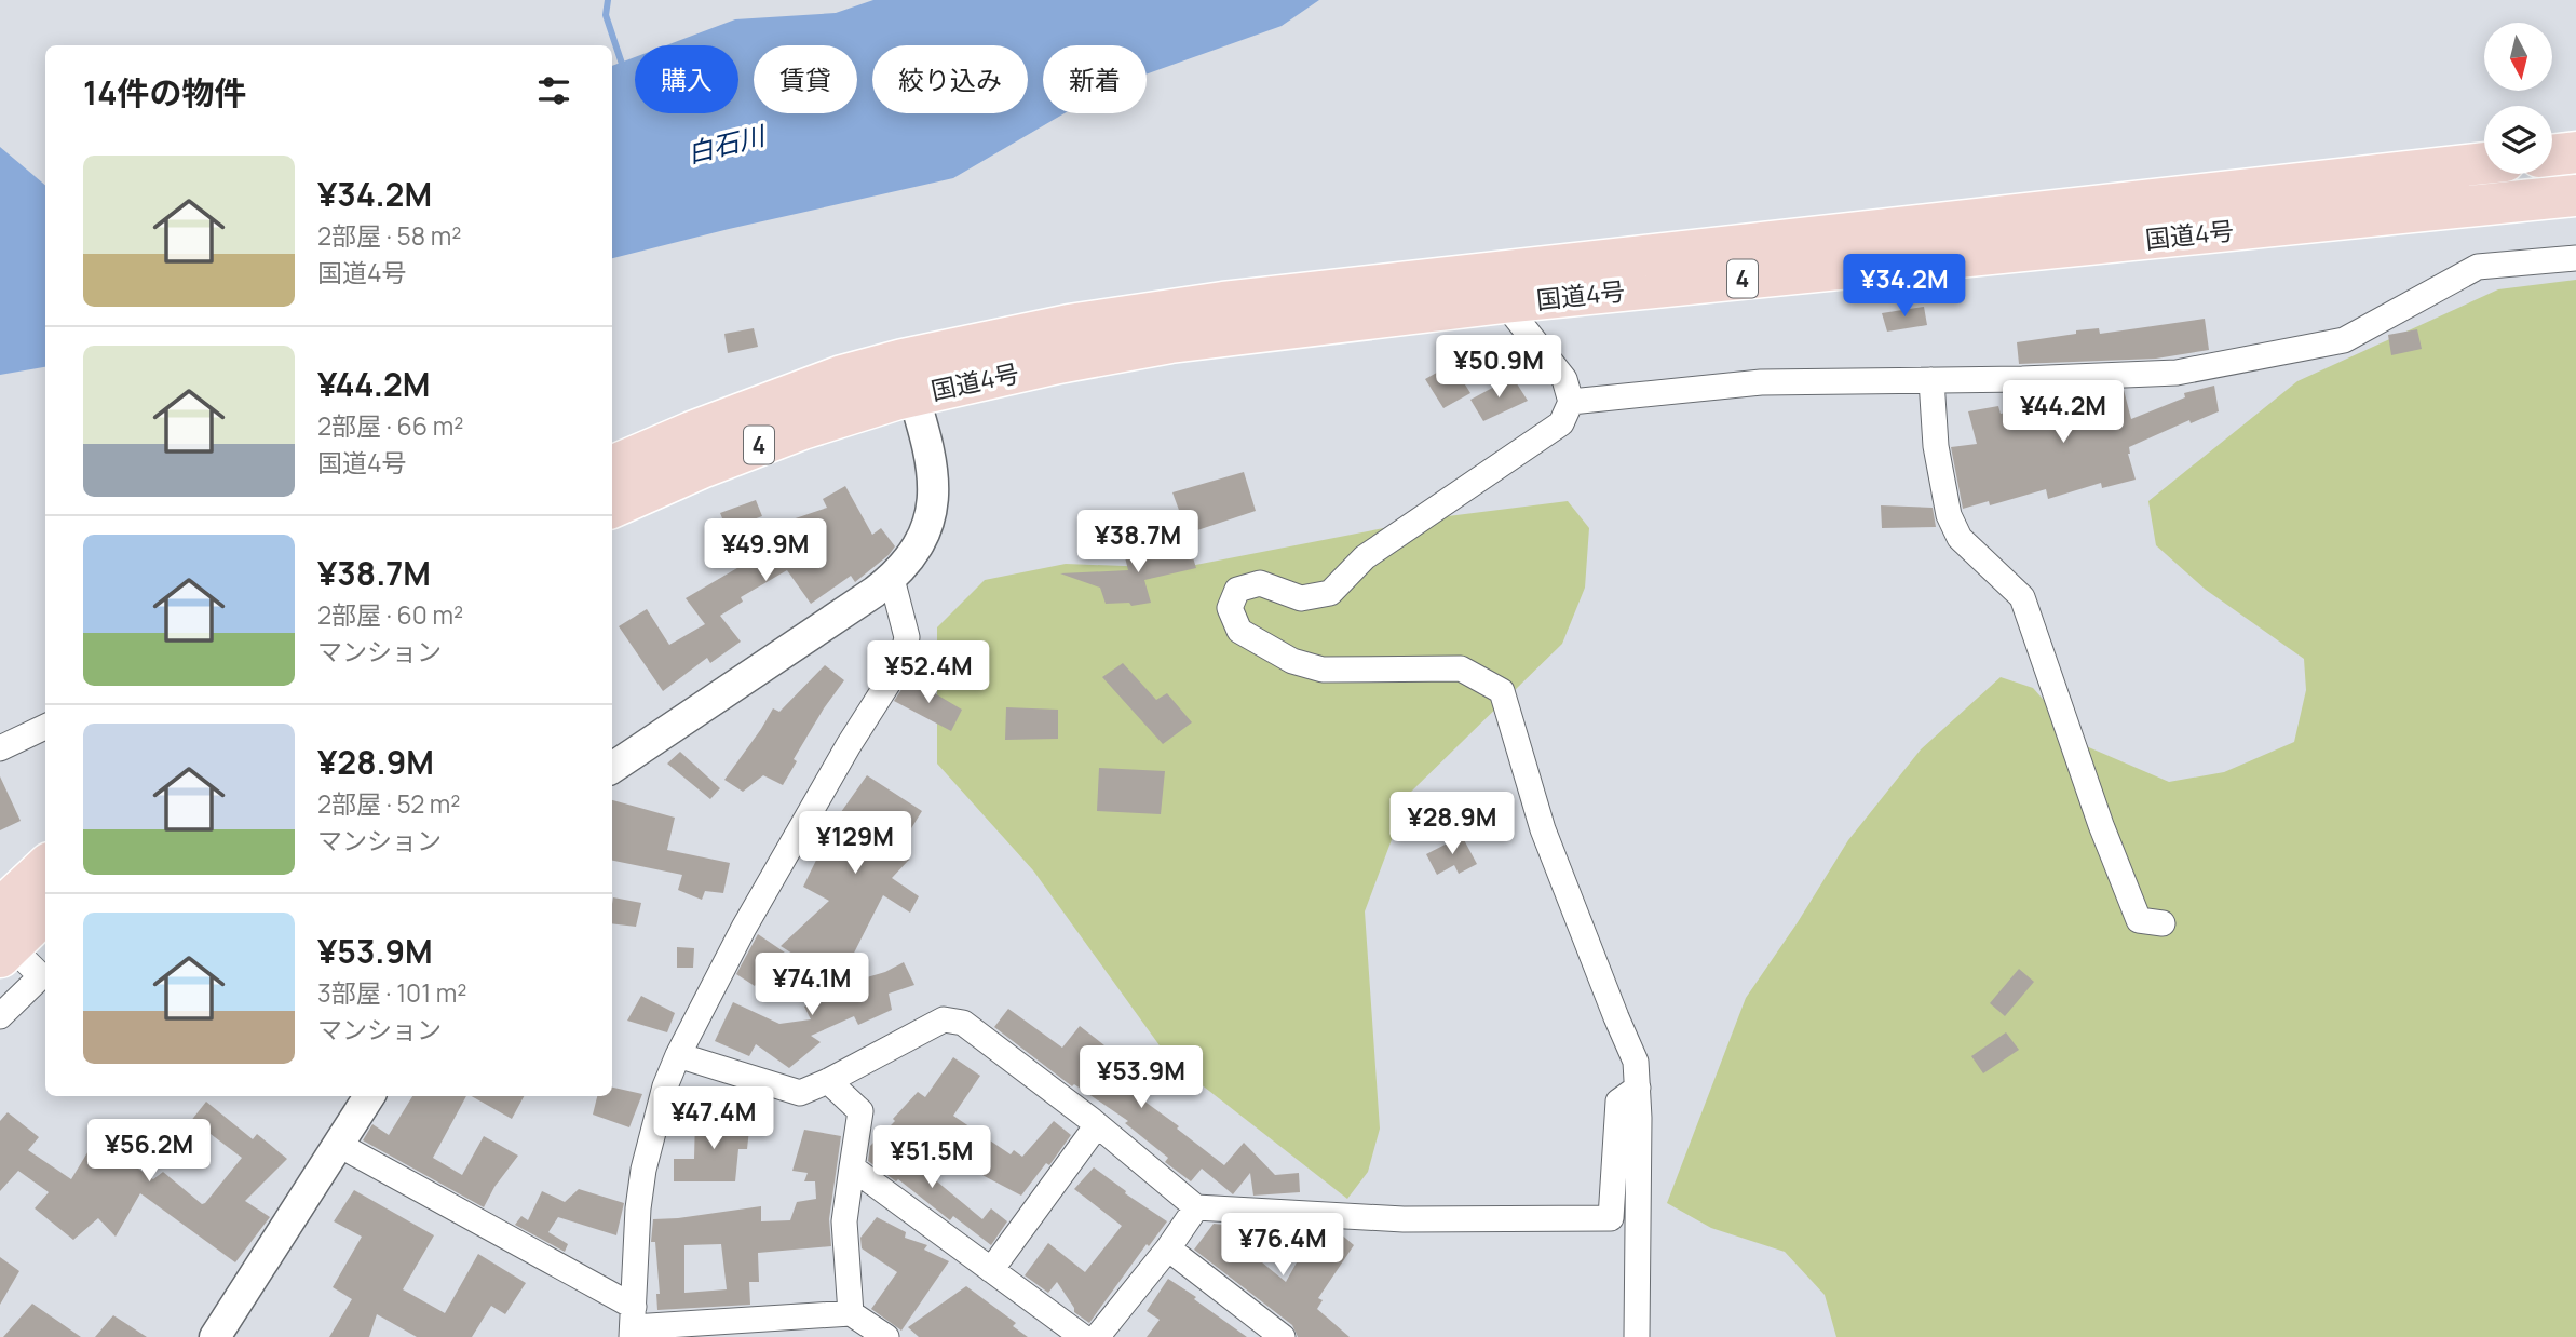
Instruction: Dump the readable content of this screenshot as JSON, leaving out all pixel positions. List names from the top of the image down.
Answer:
{
  "streets": {
    "highway": ["国道4号", "4"]
  },
  "water": ["白石川"],
  "north": "bottom",
  "page": {
    "chip": [
      "購入",
      "賃貸",
      "絞り込み",
      "新着"
    ],
    "heading": "14件の物件",
    "list": [
      {
        "name": "¥34.2M",
        "note": "2部屋 · 58 m² · 国道4号"
      },
      {
        "name": "¥44.2M",
        "note": "2部屋 · 66 m² · 国道4号"
      },
      {
        "name": "¥38.7M",
        "note": "2部屋 · 60 m² · マンション"
      },
      {
        "name": "¥28.9M",
        "note": "2部屋 · 52 m² · マンション"
      },
      {
        "name": "¥53.9M",
        "note": "3部屋 · 101 m² · マンション"
      }
    ],
    "price": [
      "¥34.2M",
      "¥50.9M",
      "¥44.2M",
      "¥38.7M",
      "¥49.9M",
      "¥52.4M",
      "¥28.9M",
      "¥129M",
      "¥74.1M",
      "¥53.9M",
      "¥47.4M",
      "¥56.2M",
      "¥51.5M",
      "¥76.4M"
    ]
  }
}
